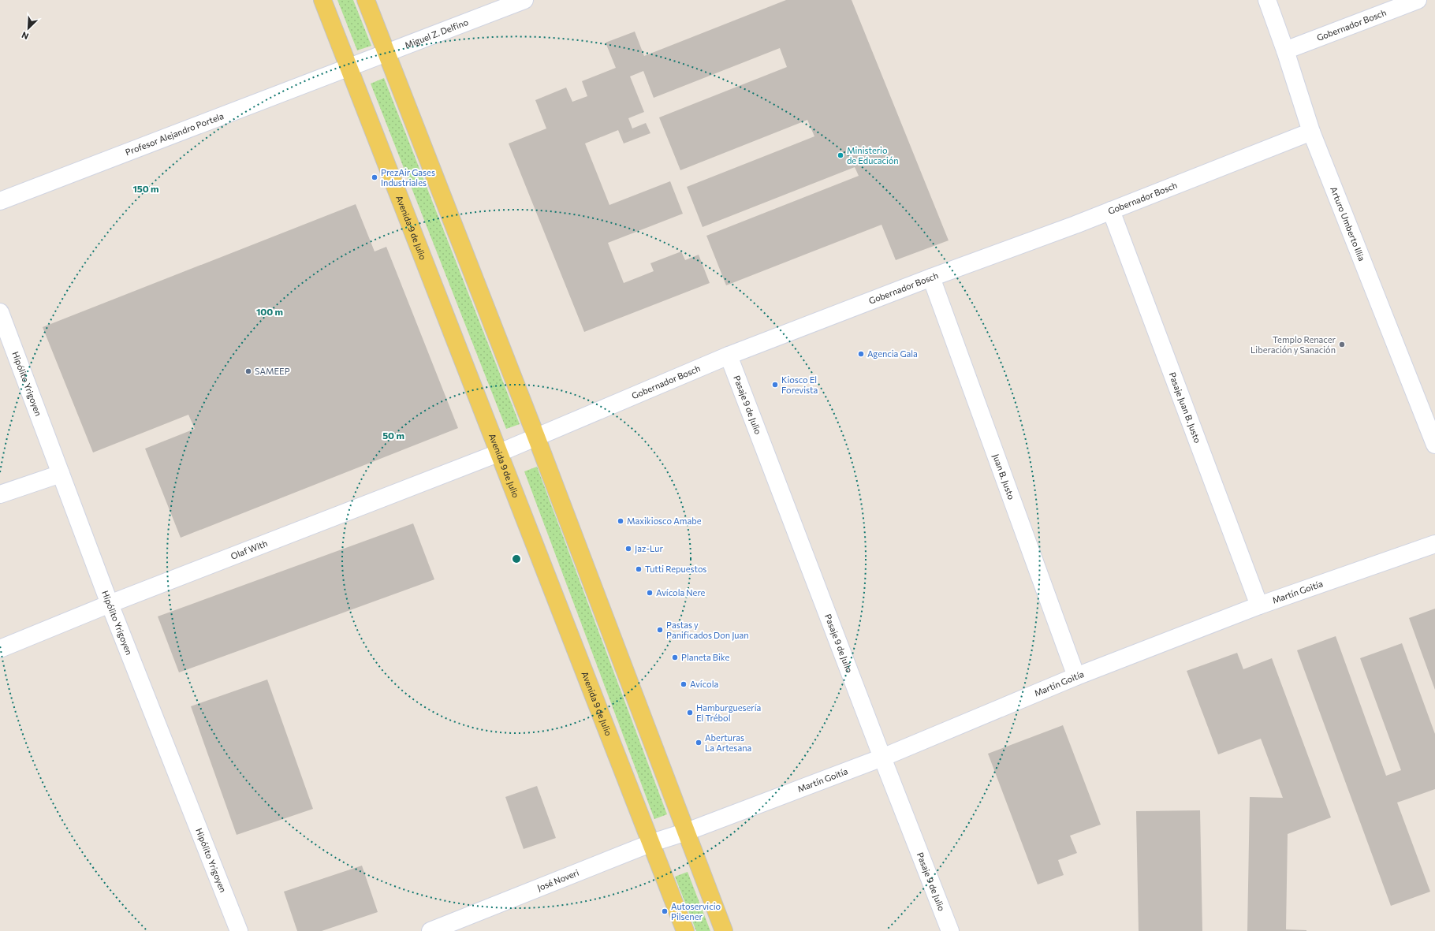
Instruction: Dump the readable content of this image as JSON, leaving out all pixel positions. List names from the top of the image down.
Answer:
{
  "streets": {
    "main road": ["Avenida 9 de Julio"],
    "street": [
      "Gobernador Bosch",
      "Miguel Z. Delfino",
      "Profesor Alejandro Portela",
      "Arturo Umberto Illia",
      "Hipólito Yrigoyen",
      "Pasaje 9 de Julio",
      "Pasaje Juan B. Justo",
      "Juan B. Justo",
      "Olaf With",
      "Martín Goitía",
      "José Noveri"
    ]
  },
  "crossings": [
    ["Gobernador Bosch", "Arturo Umberto Illia"],
    ["Gobernador Bosch", "Avenida 9 de Julio"],
    ["Gobernador Bosch", "Pasaje 9 de Julio"],
    ["Gobernador Bosch", "Pasaje Juan B. Justo"],
    ["Gobernador Bosch", "Juan B. Justo"],
    ["Gobernador Bosch", "Olaf With"],
    ["Miguel Z. Delfino", "Profesor Alejandro Portela"],
    ["Miguel Z. Delfino", "Avenida 9 de Julio"],
    ["Profesor Alejandro Portela", "Avenida 9 de Julio"],
    ["Avenida 9 de Julio", "Olaf With"],
    ["Avenida 9 de Julio", "José Noveri"],
    ["Hipólito Yrigoyen", "Olaf With"],
    ["Pasaje 9 de Julio", "Martín Goitía"],
    ["Pasaje Juan B. Justo", "Martín Goitía"],
    ["Juan B. Justo", "Martín Goitía"],
    ["Martín Goitía", "José Noveri"]
  ],
  "places": [
    "Ministerio de Educación",
    "PrezAir Gases Industriales",
    "Templo Renacer Liberación y Sanación",
    "Agencia Gala",
    "SAMEEP",
    "Kiosco El Forevista",
    "Maxikiosco Amabe",
    "Jaz-Lur",
    "Tutti Repuestos",
    "Avícola Nere",
    "Pastas y Panificados Don Juan",
    "Planeta Bike",
    "Avícola",
    "Hamburguesería El Trébol",
    "Aberturas La Artesana",
    "Autoservicio Pilsener"
  ],
  "north": "bottom left",
  "rings": ["150 m", "100 m", "50 m"]
}
